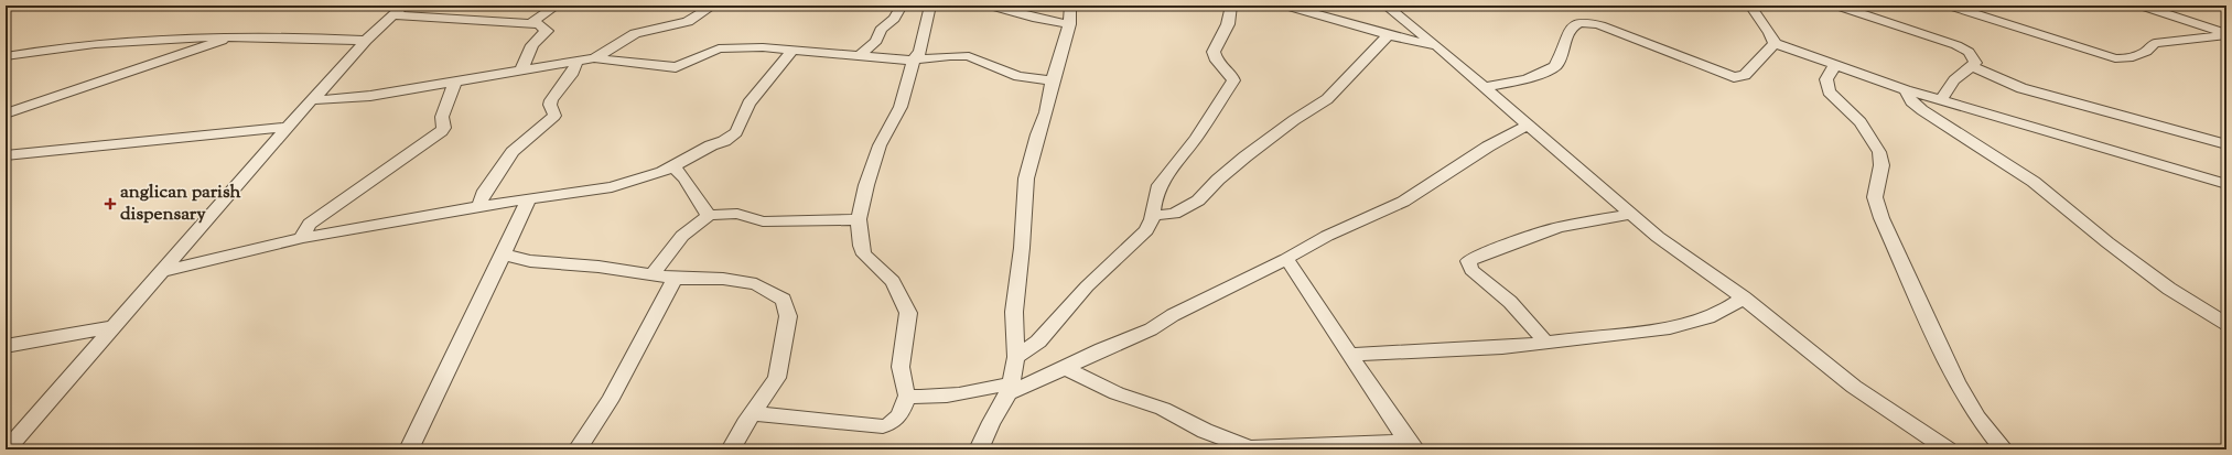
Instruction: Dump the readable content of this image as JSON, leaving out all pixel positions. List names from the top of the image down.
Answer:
{
  "places": {
    "health": ["anglican parish dispensary"]
  }
}
